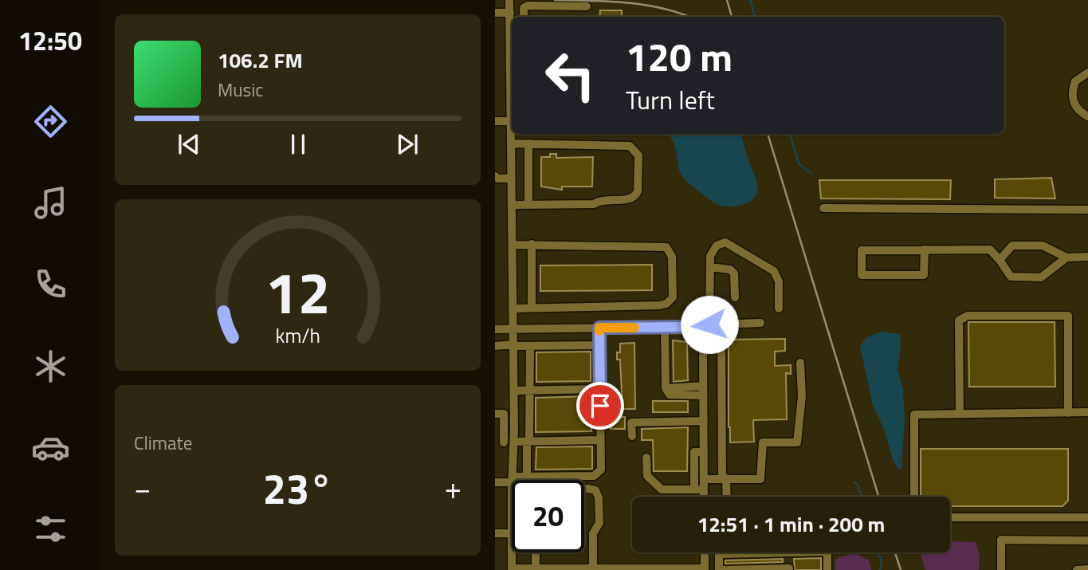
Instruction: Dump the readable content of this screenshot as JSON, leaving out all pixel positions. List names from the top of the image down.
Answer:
{
  "page": {
    "tabs": "12:50",
    "turn": ["120 m", "Turn left"],
    "song": ["106.2 FM", "Music"],
    "tile": "Climate",
    "heat": ["−", "23°", "+"],
    "limit": "20",
    "trip": "12:51 · 1 min · 200 m",
    "gauge": ["12", "km/h"]
  }
}
